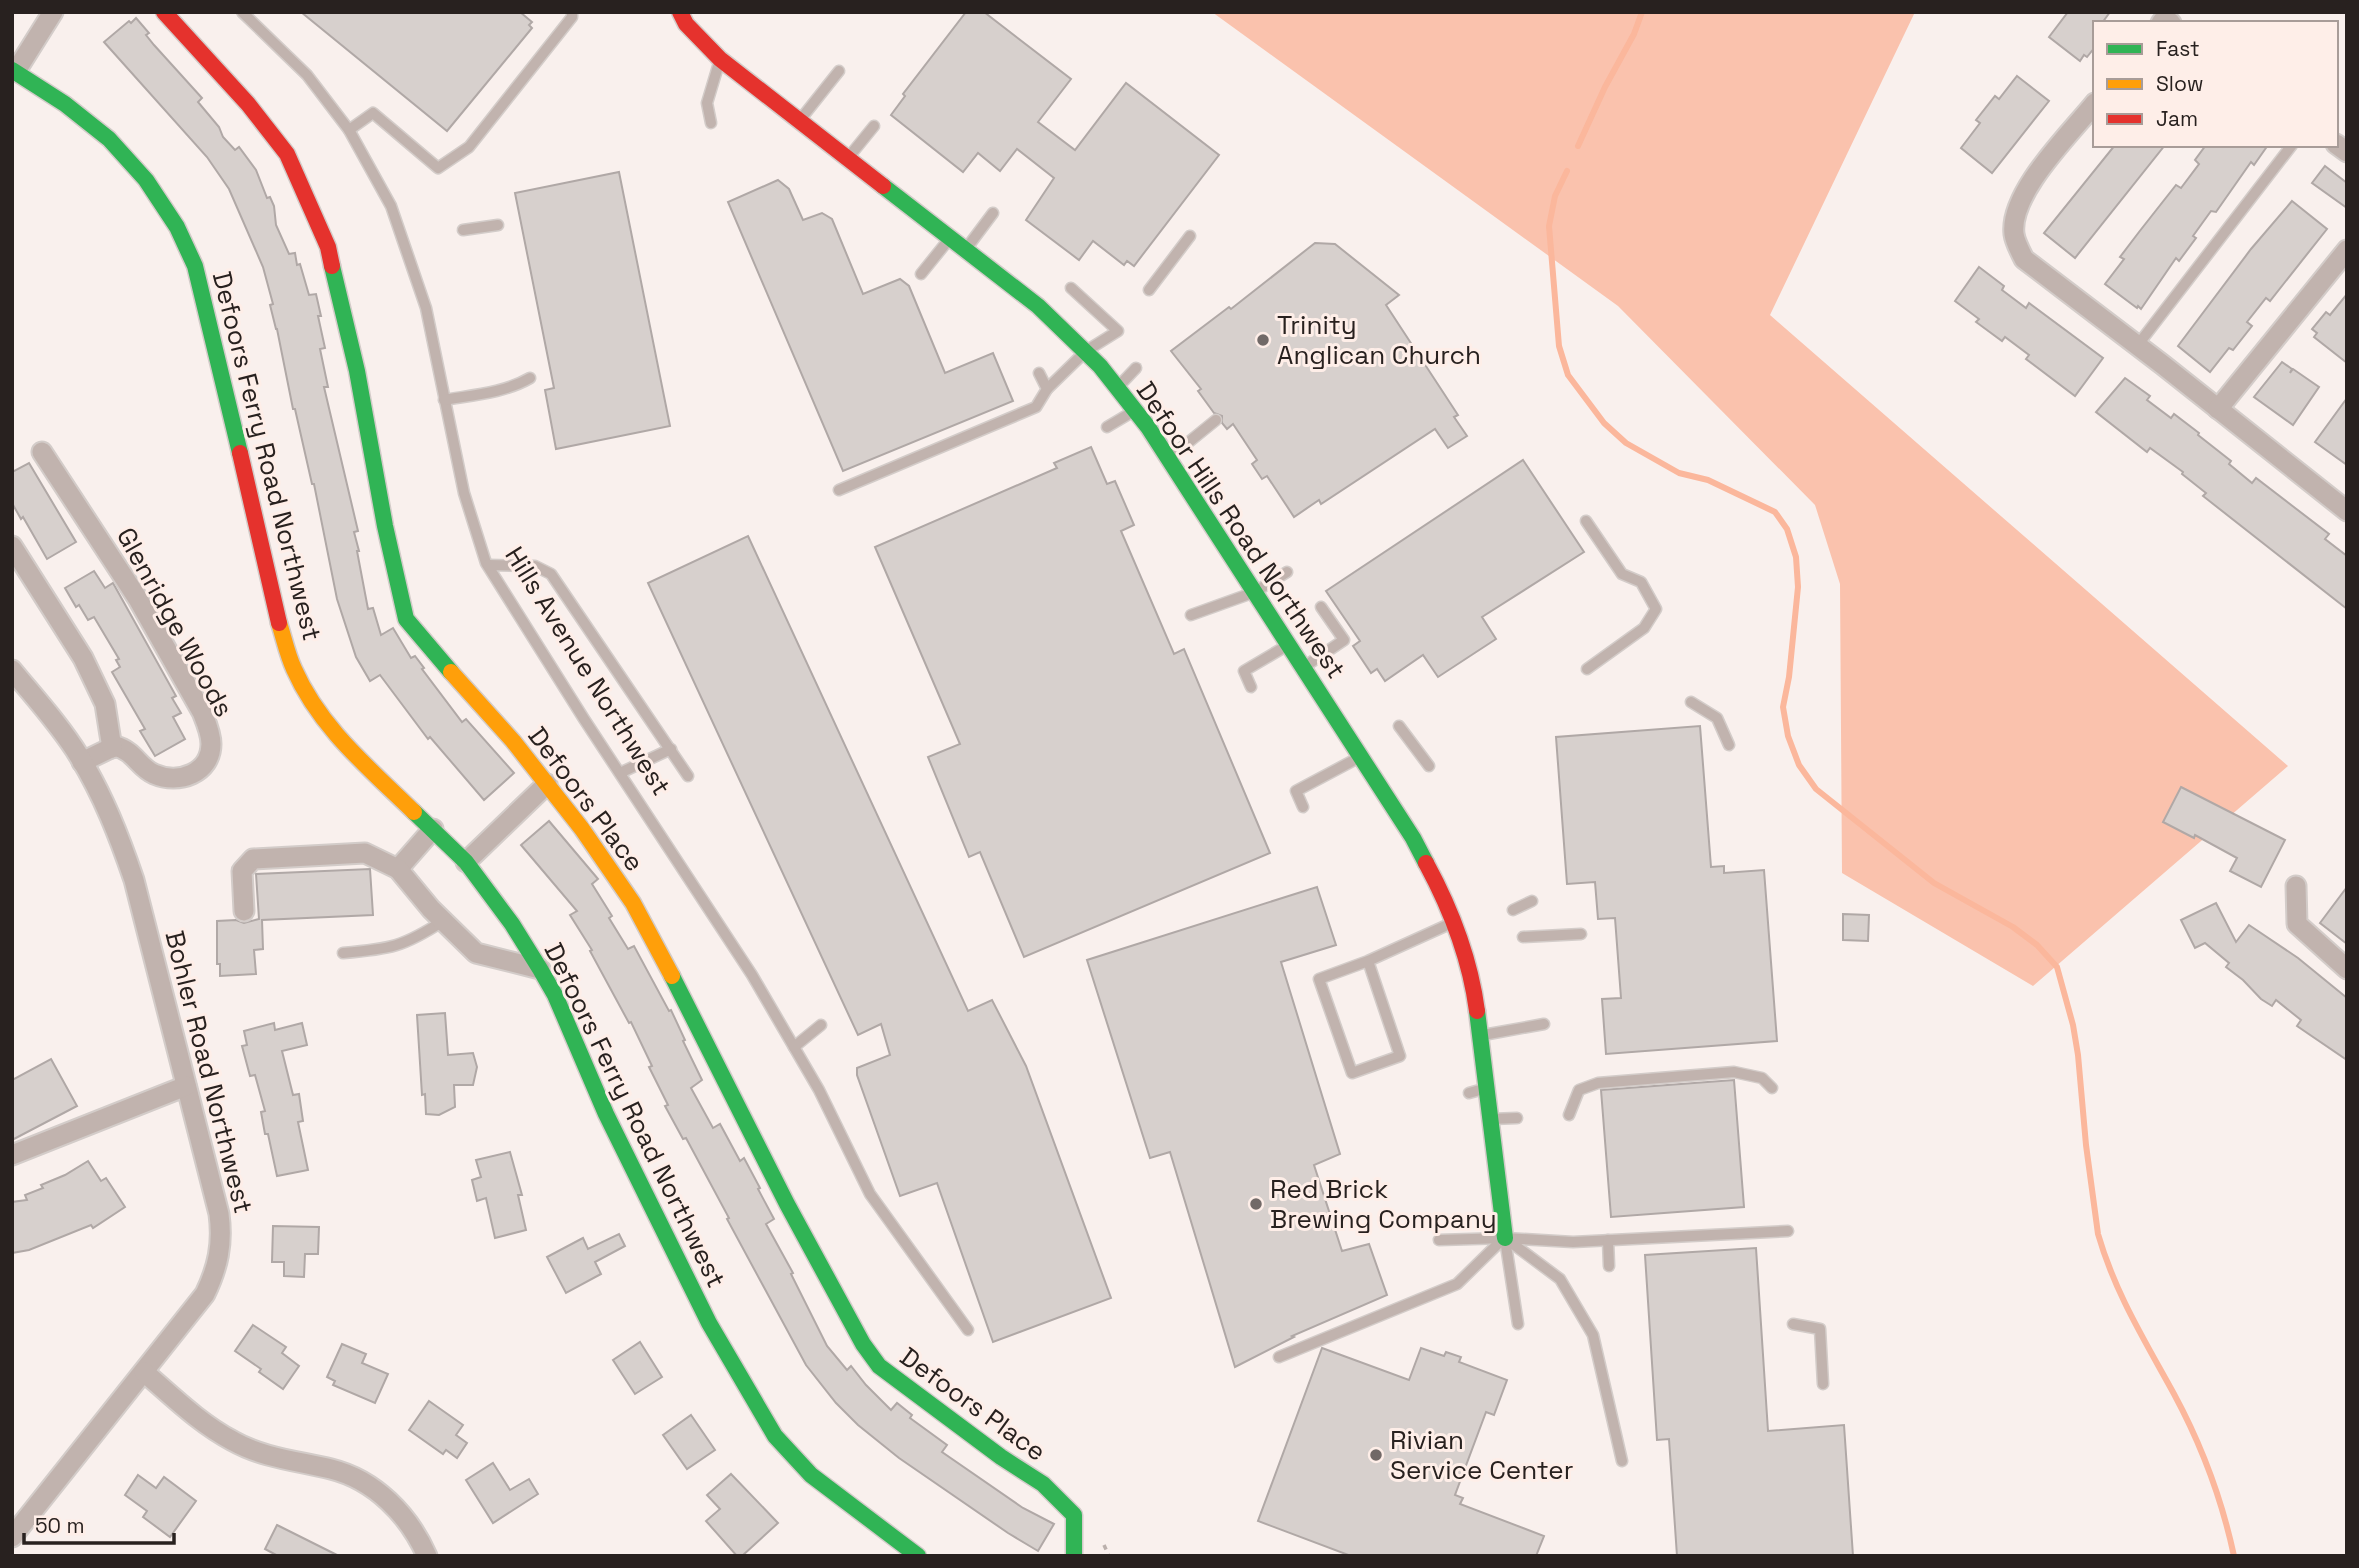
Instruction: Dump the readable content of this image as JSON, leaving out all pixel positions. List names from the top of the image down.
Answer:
{
  "streets": {
    "street": [
      "Defoors Ferry Road Northwest",
      "Defoor Hills Road Northwest",
      "Glenridge Woods",
      "Defoors Place",
      "Bohler Road Northwest"
    ],
    "lane": ["Hills Avenue Northwest"]
  },
  "places": ["Trinity Anglican Church", "Red Brick Brewing Company", "Rivian Service Center"],
  "legend": ["Fast", "Slow", "Jam"],
  "scale_bar": "50 m"
}
